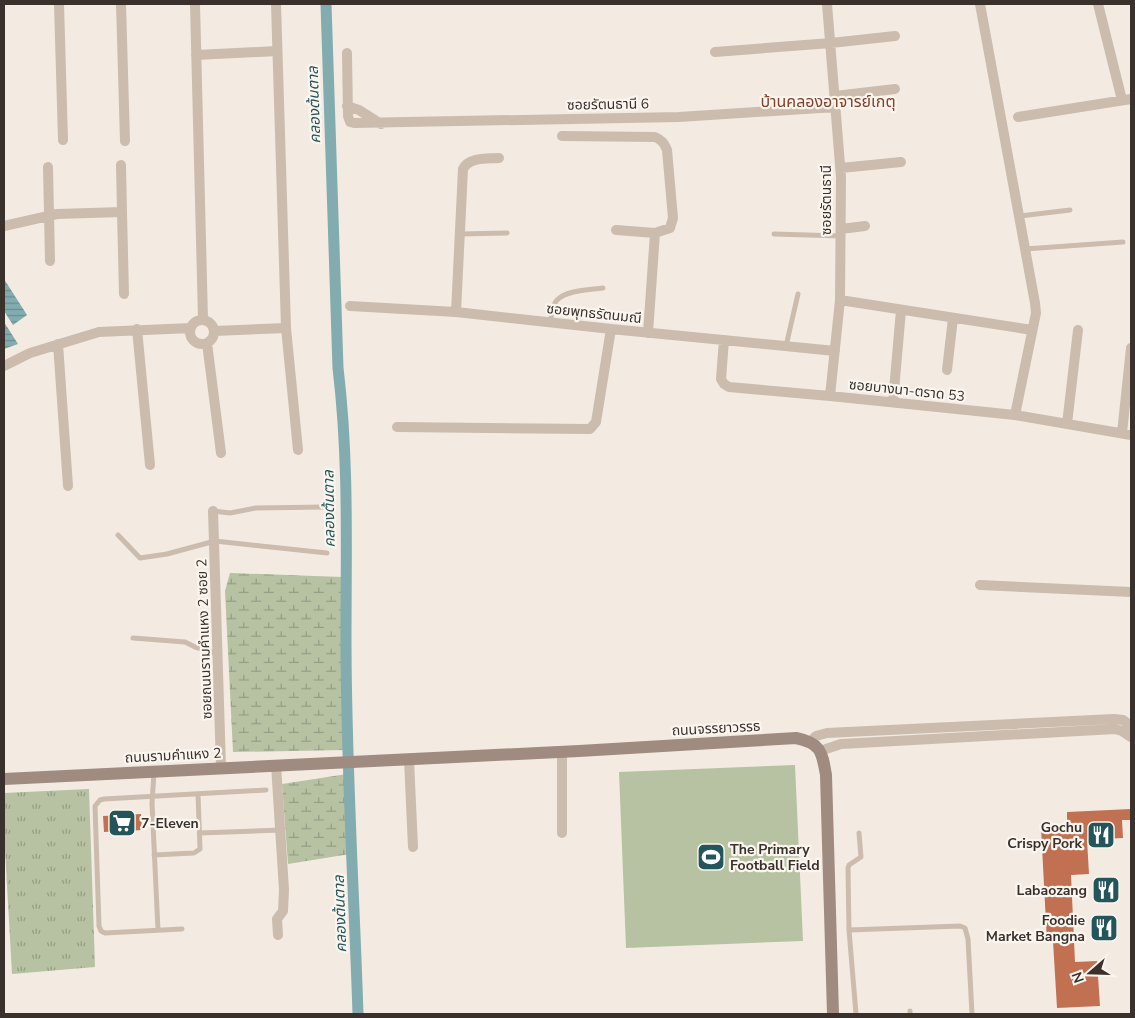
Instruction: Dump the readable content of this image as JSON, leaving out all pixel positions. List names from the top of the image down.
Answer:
{
  "streets": {
    "main road": ["ถนนจรรยาวรรธ", "ถนนรามคำแหง 2"],
    "street": [
      "ซอยรัตนธานี 6",
      "ซอยรัตนธานี",
      "ซอยพุทธรัตนมณี",
      "ซอยบางนา-ตราด 53",
      "ซอยถนนรามคำแหง 2 ซอย 2"
    ]
  },
  "crossings": [
    ["ซอยรัตนธานี 6", "ซอยรัตนธานี"],
    ["ซอยรัตนธานี", "ซอยพุทธรัตนมณี"],
    ["ซอยรัตนธานี", "ซอยบางนา-ตราด 53"],
    ["ซอยพุทธรัตนมณี", "ซอยบางนา-ตราด 53"],
    ["ซอยถนนรามคำแหง 2 ซอย 2", "ถนนรามคำแหง 2"],
    ["ถนนจรรยาวรรธ", "ถนนรามคำแหง 2"]
  ],
  "districts": ["บ้านคลองอาจารย์เกตุ"],
  "water": ["คลองต้นตาล"],
  "places": {
    "supermarket": ["7-Eleven"],
    "restaurant": ["Gochu Crispy Pork", "Labaozang", "Foodie Market Bangna"],
    "sports": ["The Primary Football Field"]
  },
  "north": "left"
}
